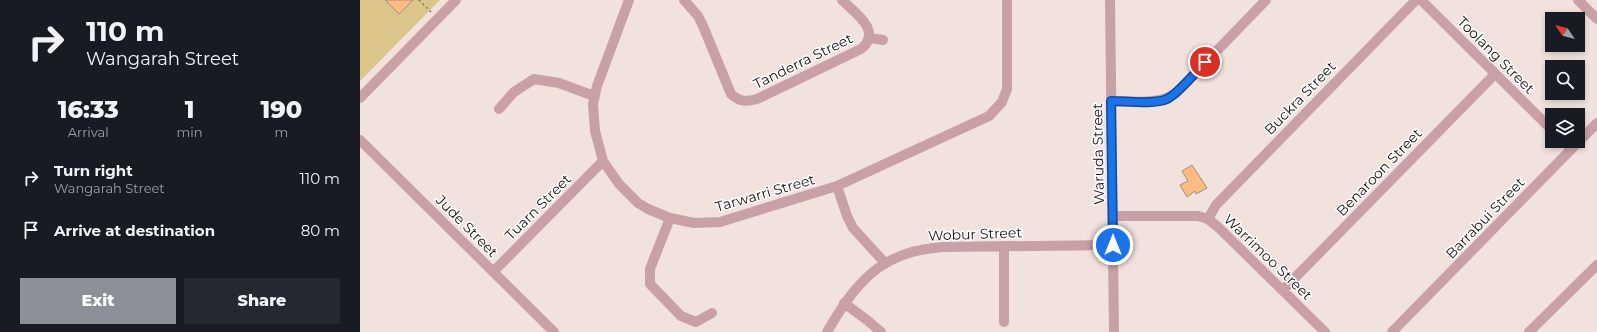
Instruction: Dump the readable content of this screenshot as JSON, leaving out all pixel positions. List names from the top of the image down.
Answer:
{
  "streets": {
    "street": [
      "Toolang Street",
      "Tanderra Street",
      "Buckra Street",
      "Waruda Street",
      "Benaroon Street",
      "Tarwarri Street",
      "Tuarn Street",
      "Barrabui Street",
      "Jude Street",
      "Wobur Street",
      "Warrimoo Street"
    ]
  },
  "crossings": [
    ["Toolang Street", "Benaroon Street"],
    ["Buckra Street", "Warrimoo Street"],
    ["Waruda Street", "Wobur Street"],
    ["Waruda Street", "Warrimoo Street"],
    ["Benaroon Street", "Warrimoo Street"],
    ["Tarwarri Street", "Tuarn Street"],
    ["Tuarn Street", "Jude Street"]
  ],
  "north": "top left",
  "page": {
    "turn": ["110 m", "Wangarah Street"],
    "eta": [
      "16:33",
      "Arrival",
      "1",
      "min",
      "190",
      "m"
    ],
    "list": [
      {
        "name": "Turn right",
        "note": "Wangarah Street",
        "value": "110 m"
      },
      {
        "name": "Arrive at destination",
        "value": "80 m"
      }
    ],
    "buttons": ["Exit", "Share"]
  }
}
